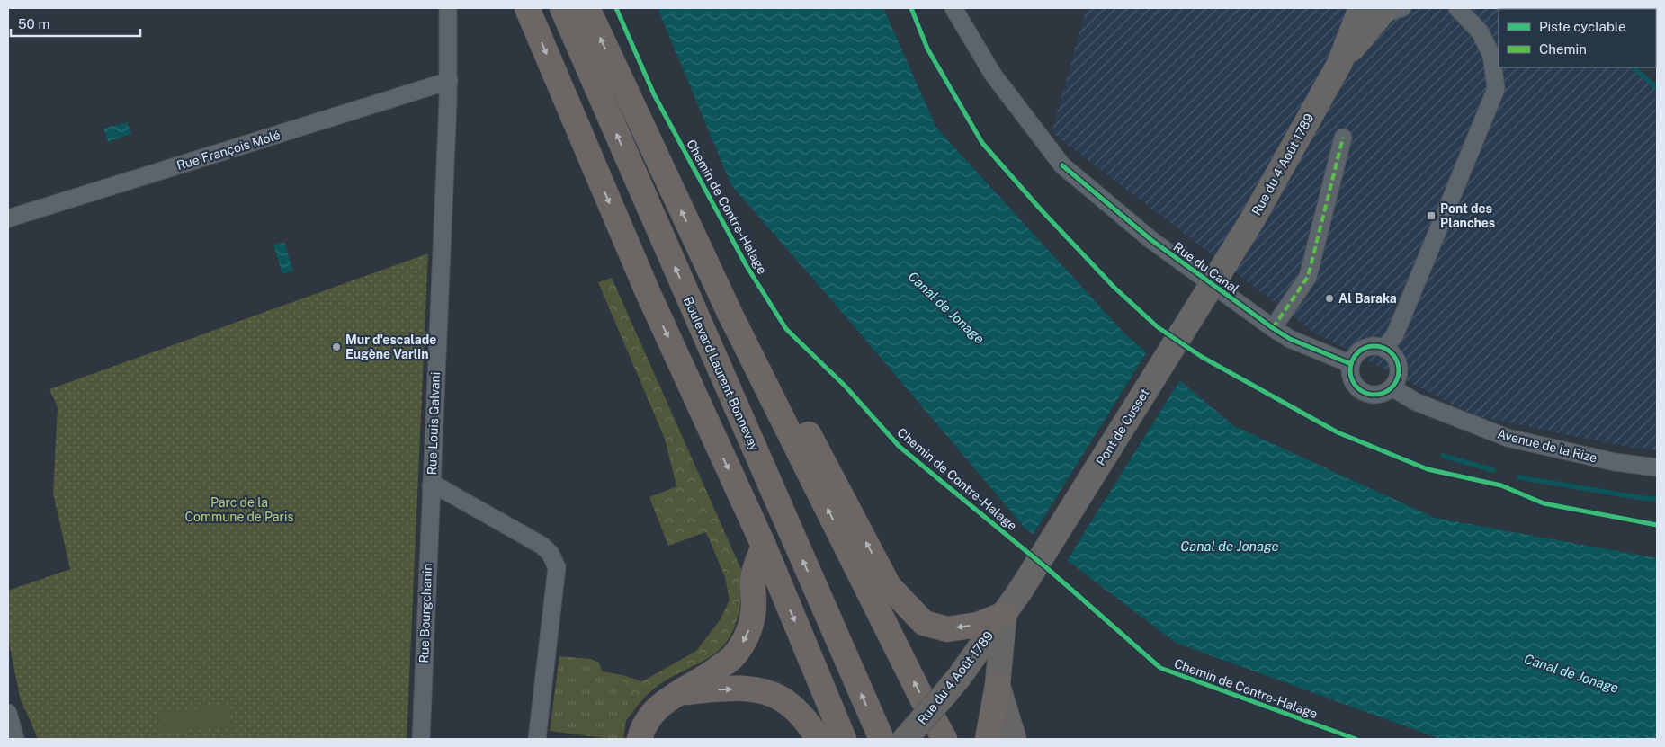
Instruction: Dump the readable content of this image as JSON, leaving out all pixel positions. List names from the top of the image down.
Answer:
{
  "streets": {
    "highway": ["Boulevard Laurent Bonnevay"],
    "main road": ["Rue du 4 Août 1789", "Pont de Cusset"],
    "street": [
      "Rue François Molé",
      "Rue du Canal",
      "Rue Louis Galvani",
      "Avenue de la Rize",
      "Rue Bourgchanin"
    ],
    "cycle path": ["Chemin de Contre-Halage"]
  },
  "crossings": [
    ["Rue François Molé", "Rue Louis Galvani"],
    ["Rue du 4 Août 1789", "Pont de Cusset"],
    ["Rue du Canal", "Avenue de la Rize"],
    ["Rue Louis Galvani", "Rue Bourgchanin"]
  ],
  "water": ["Canal de Jonage"],
  "parks": ["Parc de la Commune de Paris"],
  "places": {
    "transit": ["Pont des Planches"],
    "other": ["Al Baraka", "Mur d'escalade Eugène Varlin"]
  },
  "legend": ["Piste cyclable", "Chemin"],
  "scale_bar": "50 m"
}
